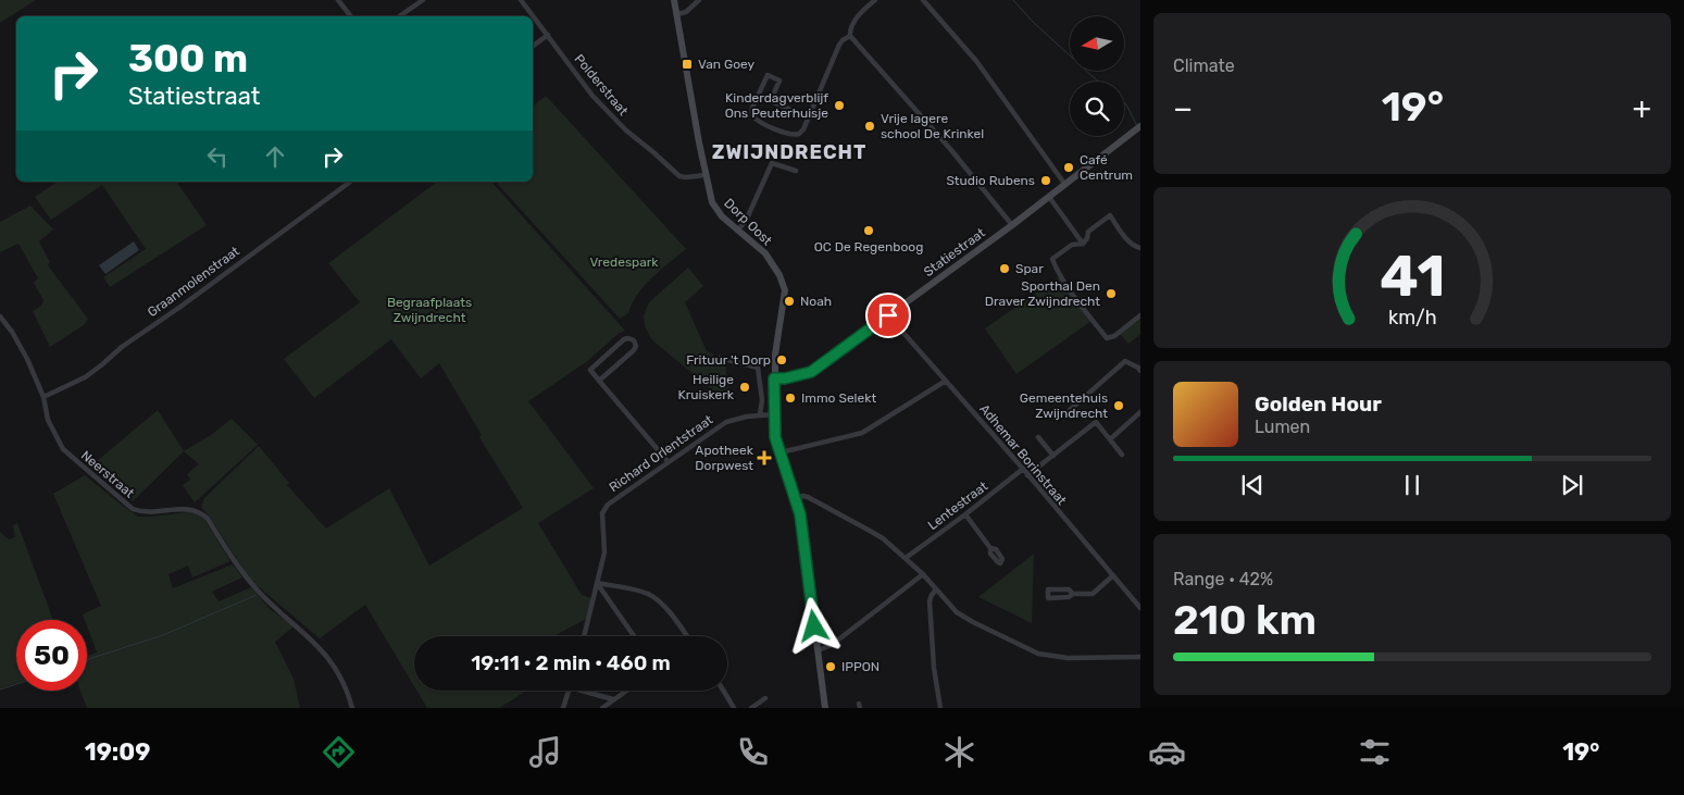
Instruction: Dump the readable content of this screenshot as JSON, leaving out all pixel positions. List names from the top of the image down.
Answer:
{
  "streets": {
    "main road": ["Dorp Oost", "Statiestraat"],
    "street": [
      "Polderstraat",
      "Graanmolenstraat",
      "Richard Orlentstraat",
      "Adhemar Borinstraat",
      "Neerstraat",
      "Lentestraat"
    ]
  },
  "crossings": [
    ["Polderstraat", "Dorp Oost"],
    ["Dorp Oost", "Statiestraat"],
    ["Dorp Oost", "Richard Orlentstraat"],
    ["Statiestraat", "Adhemar Borinstraat"],
    ["Graanmolenstraat", "Neerstraat"],
    ["Adhemar Borinstraat", "Lentestraat"]
  ],
  "districts": ["ZWIJNDRECHT"],
  "parks": ["Vredespark", "Begraafplaats Zwijndrecht"],
  "places": {
    "transit": ["Van Goey"],
    "other": [
      "Kinderdagverblijf Ons Peuterhuisje",
      "Vrije lagere school De Krinkel",
      "Café Centrum",
      "Studio Rubens",
      "OC De Regenboog",
      "Spar",
      "Sporthal Den Draver Zwijndrecht",
      "Noah",
      "Frituur 't Dorp",
      "Heilige Kruiskerk",
      "Immo Selekt",
      "Gemeentehuis Zwijndrecht",
      "IPPON"
    ],
    "health": ["Apotheek Dorpwest"]
  },
  "north": "left",
  "page": {
    "tile": [
      "Climate",
      ["Range · 42%", "210 km"]
    ],
    "turn": ["300 m", "Statiestraat"],
    "heat": ["−", "19°", "+"],
    "song": ["Golden Hour", "Lumen"],
    "limit": "50",
    "trip": "19:11 · 2 min · 460 m",
    "tabs": ["19:09", "19°"],
    "gauge": ["41", "km/h"]
  }
}
